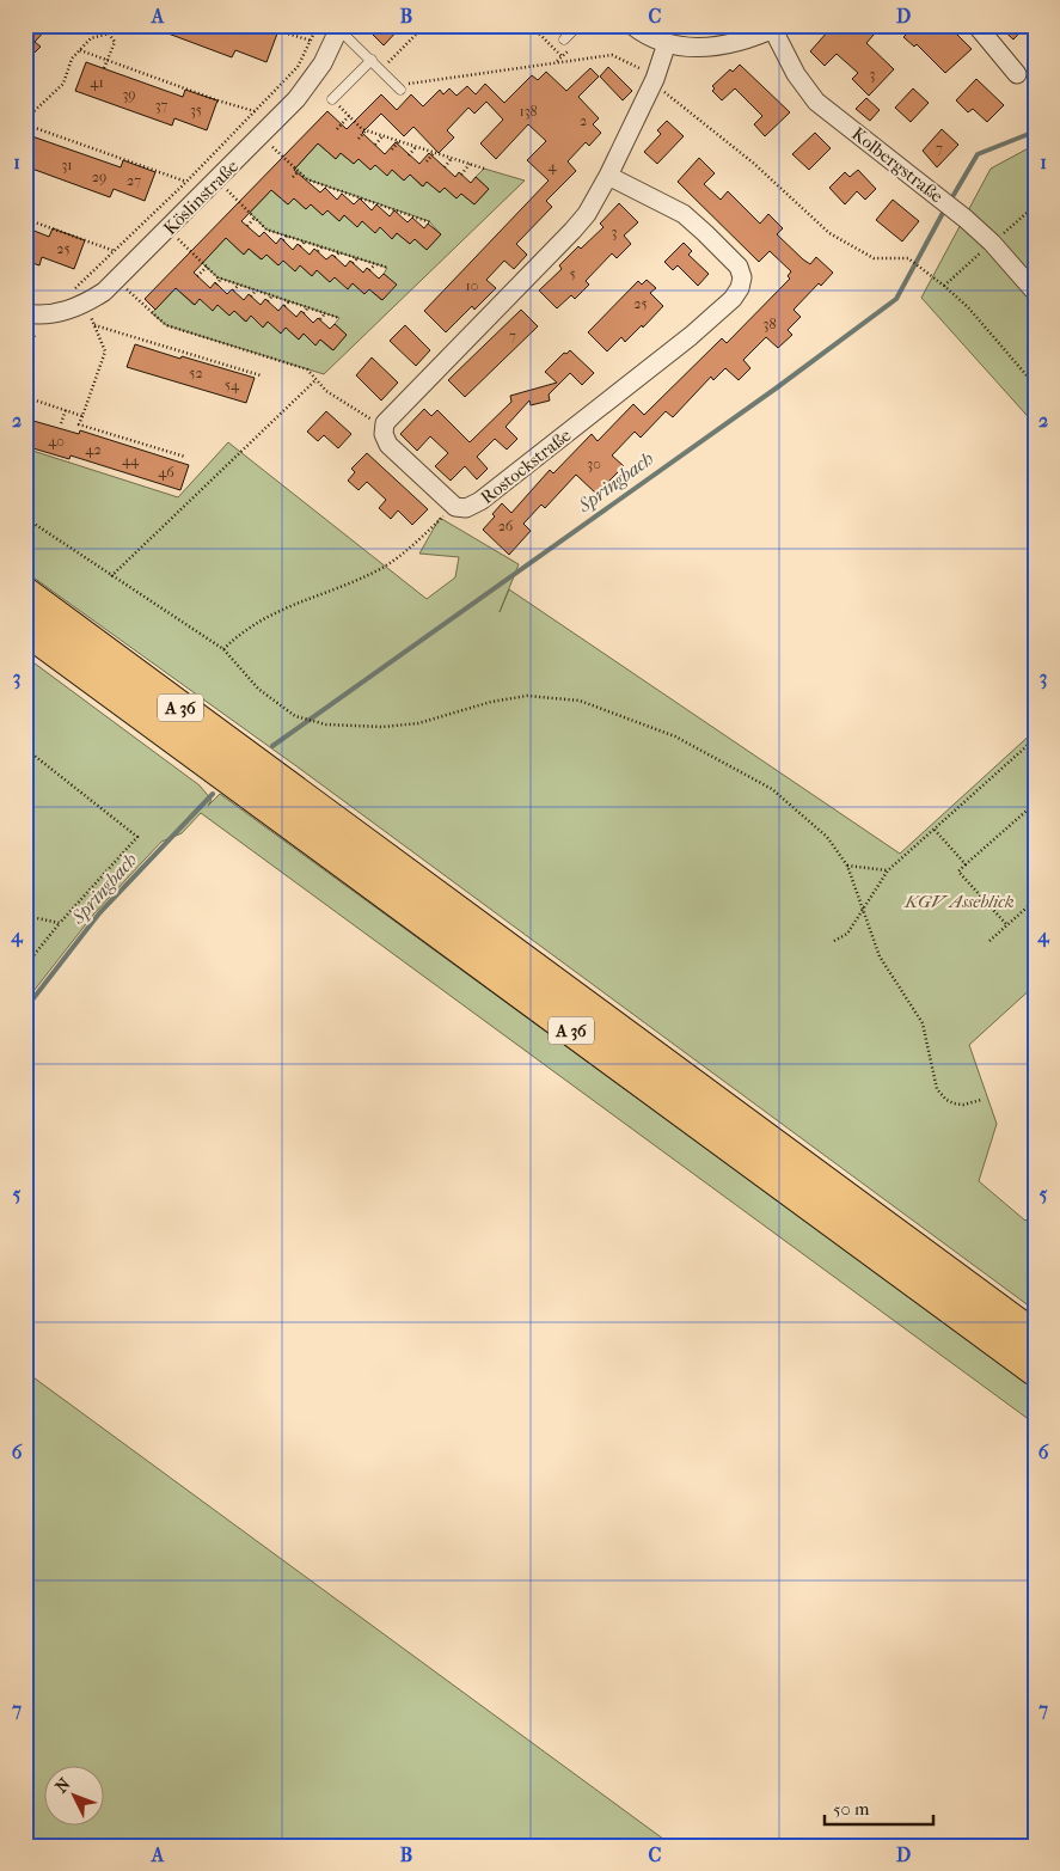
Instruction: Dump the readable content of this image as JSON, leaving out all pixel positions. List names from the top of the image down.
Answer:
{
  "streets": {
    "highway": ["A 36"],
    "street": ["Kolbergstraße", "Köslinstraße", "Rostockstraße"]
  },
  "water": ["Springbach"],
  "parks": ["KGV Asseblick"],
  "house_numbers": [
    "3",
    "41",
    "39",
    "37",
    "35",
    "138",
    "2",
    "7",
    "31",
    "4",
    "29",
    "27",
    "3",
    "25",
    "5",
    "10",
    "25",
    "38",
    "7",
    "52",
    "54",
    "40",
    "42",
    "44",
    "30",
    "46",
    "26"
  ],
  "scale_bar": "50 m",
  "north": "top left",
  "grid": {
    "columns": [
      "A",
      "B",
      "C",
      "D"
    ],
    "rows": [
      "1",
      "2",
      "3",
      "4",
      "5",
      "6",
      "7"
    ]
  }
}
